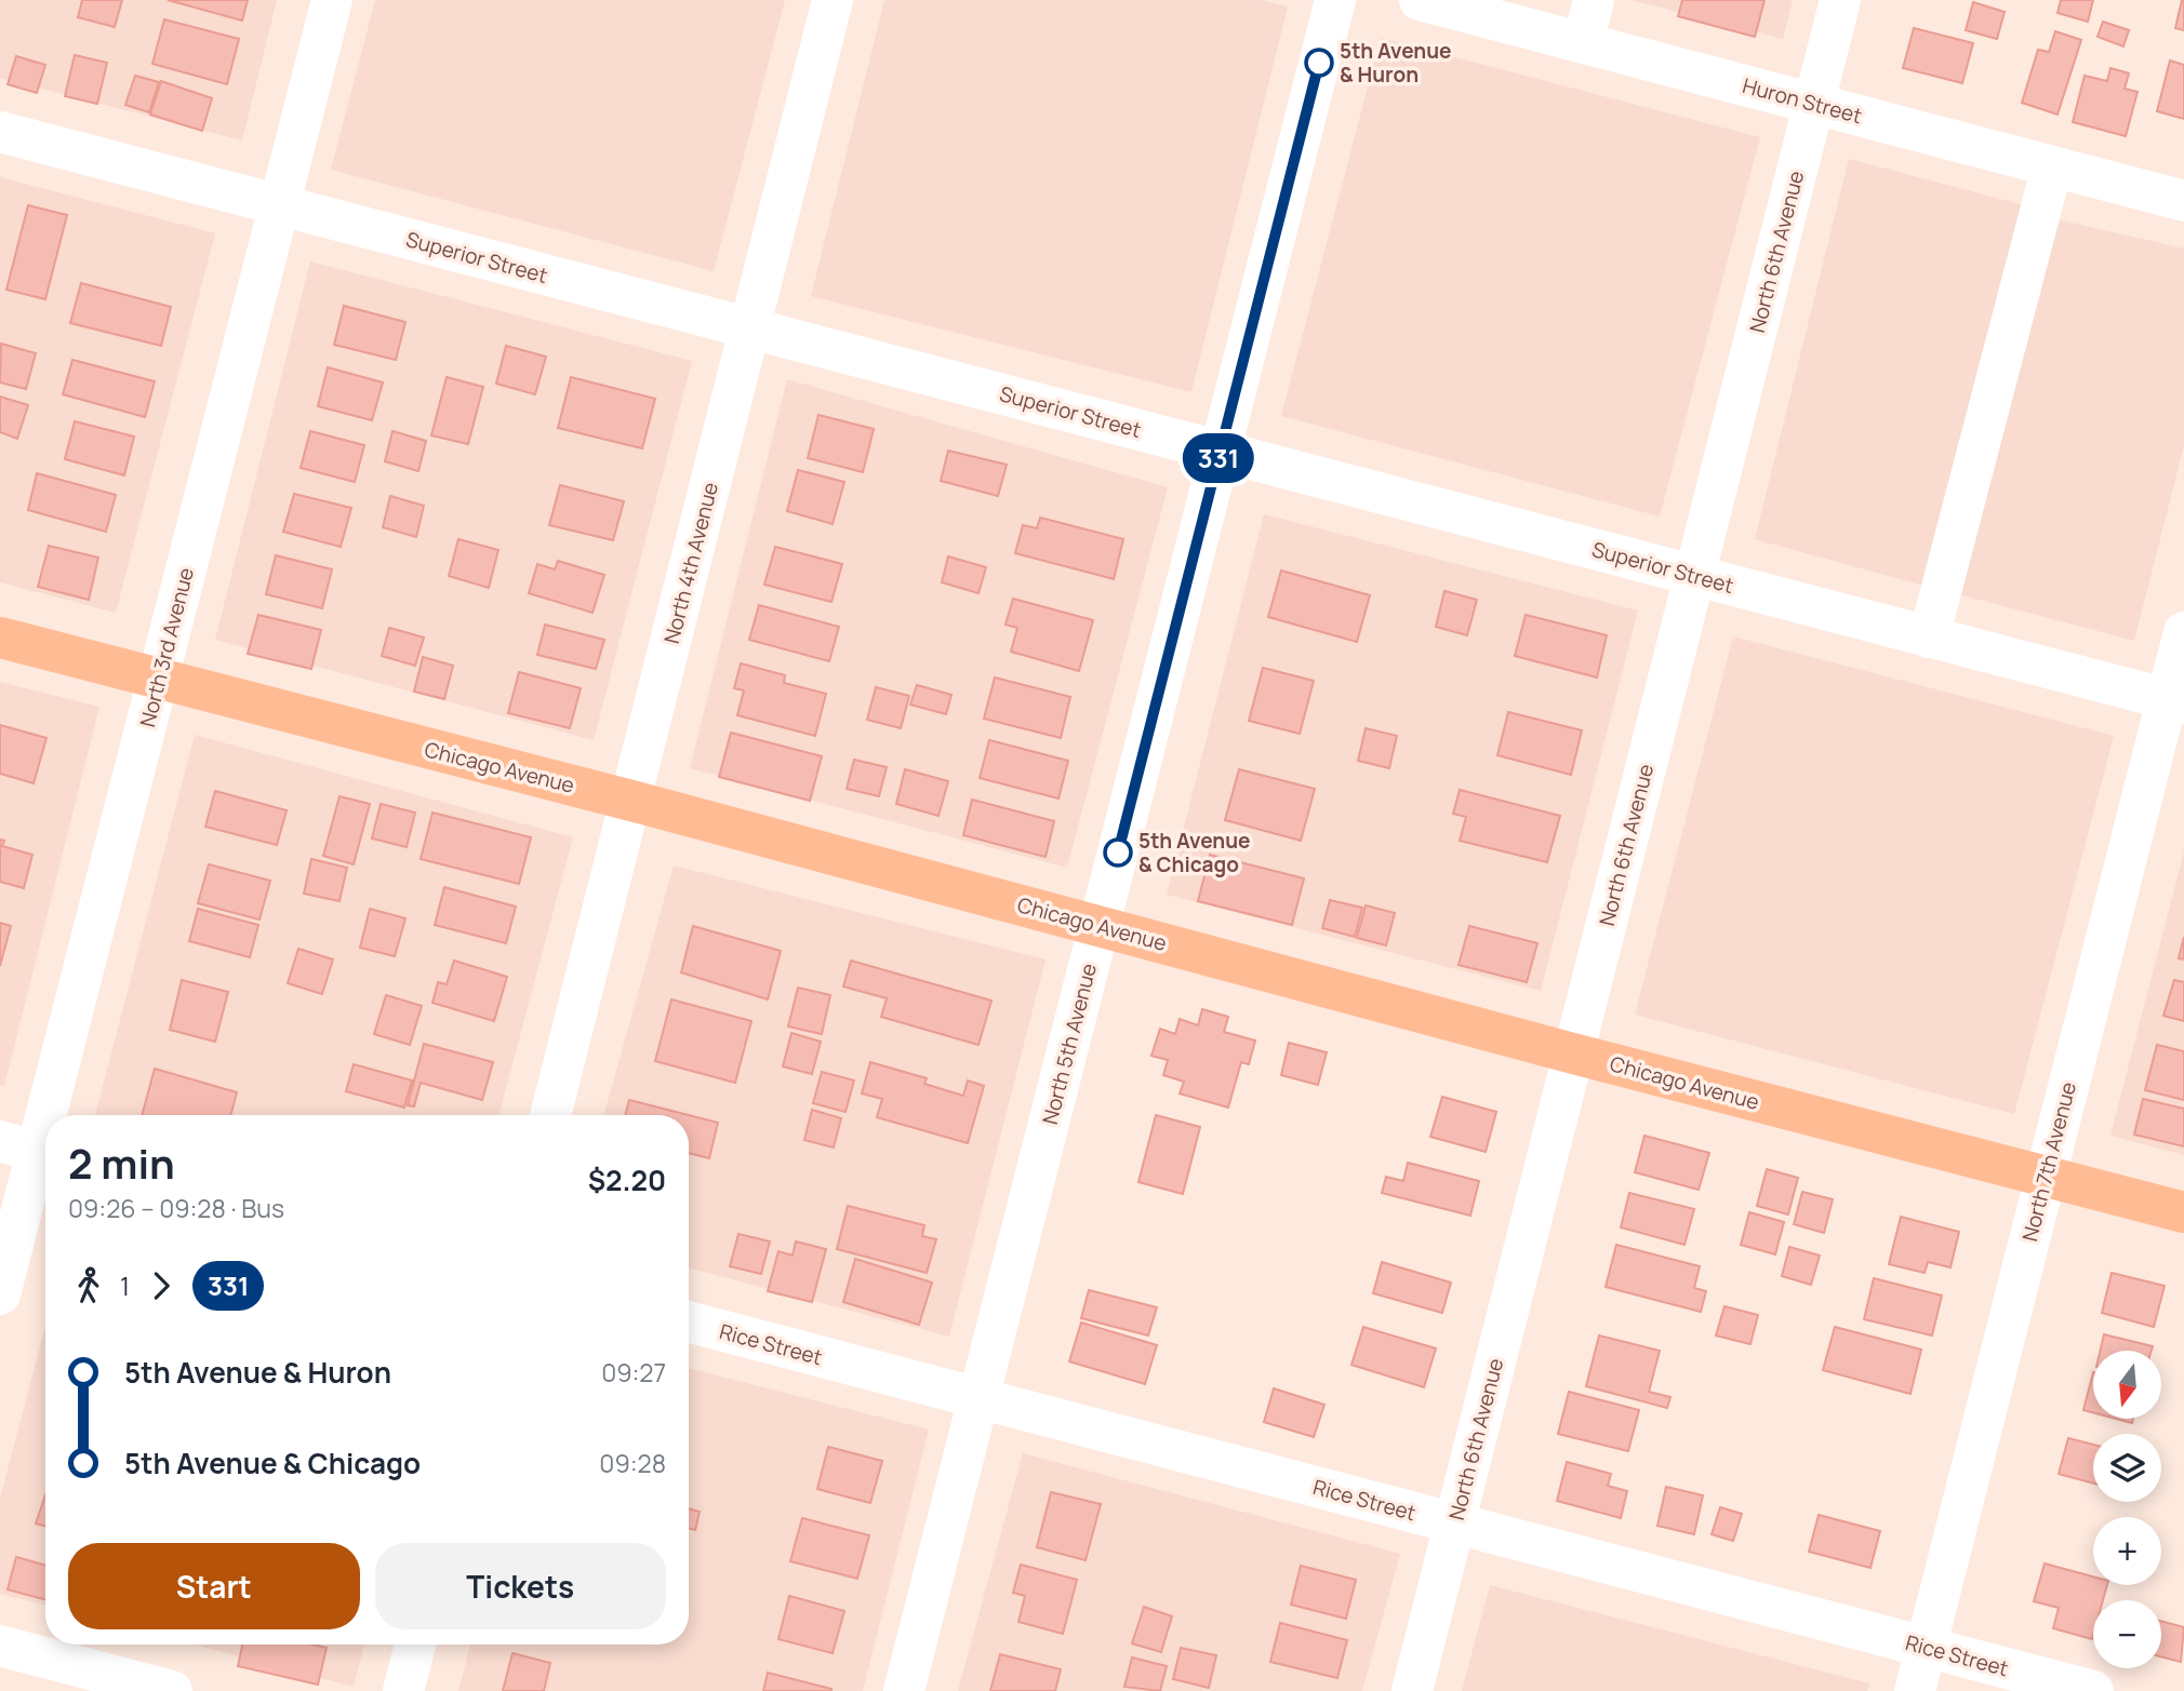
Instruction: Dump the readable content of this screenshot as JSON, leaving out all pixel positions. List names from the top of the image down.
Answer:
{
  "streets": {
    "main road": ["Chicago Avenue"],
    "street": [
      "Huron Street",
      "North 6th Avenue",
      "Superior Street",
      "North 4th Avenue",
      "North 3rd Avenue",
      "North 5th Avenue",
      "North 7th Avenue",
      "Rice Street"
    ]
  },
  "crossings": [
    ["Huron Street", "North 6th Avenue"],
    ["North 6th Avenue", "Superior Street"],
    ["North 6th Avenue", "Chicago Avenue"],
    ["North 6th Avenue", "Rice Street"],
    ["Superior Street", "North 4th Avenue"],
    ["Superior Street", "North 3rd Avenue"],
    ["Superior Street", "North 5th Avenue"],
    ["Superior Street", "North 7th Avenue"],
    ["North 4th Avenue", "Chicago Avenue"],
    ["North 3rd Avenue", "Chicago Avenue"],
    ["Chicago Avenue", "North 5th Avenue"],
    ["Chicago Avenue", "North 7th Avenue"],
    ["North 5th Avenue", "Rice Street"],
    ["North 7th Avenue", "Rice Street"]
  ],
  "places": ["5th Avenue & Huron", "5th Avenue & Chicago"],
  "lines": ["bus line 331"],
  "north": "bottom",
  "page": {
    "on_map": "331",
    "heading": ["2 min", "09:26 – 09:28 · Bus", "$2.20"],
    "legs": ["1", "331"],
    "list": [
      {
        "name": "5th Avenue & Huron",
        "value": "09:27"
      },
      {
        "name": "5th Avenue & Chicago",
        "value": "09:28"
      }
    ],
    "map_buttons": ["+", "−"],
    "buttons": ["Start", "Tickets"]
  }
}
